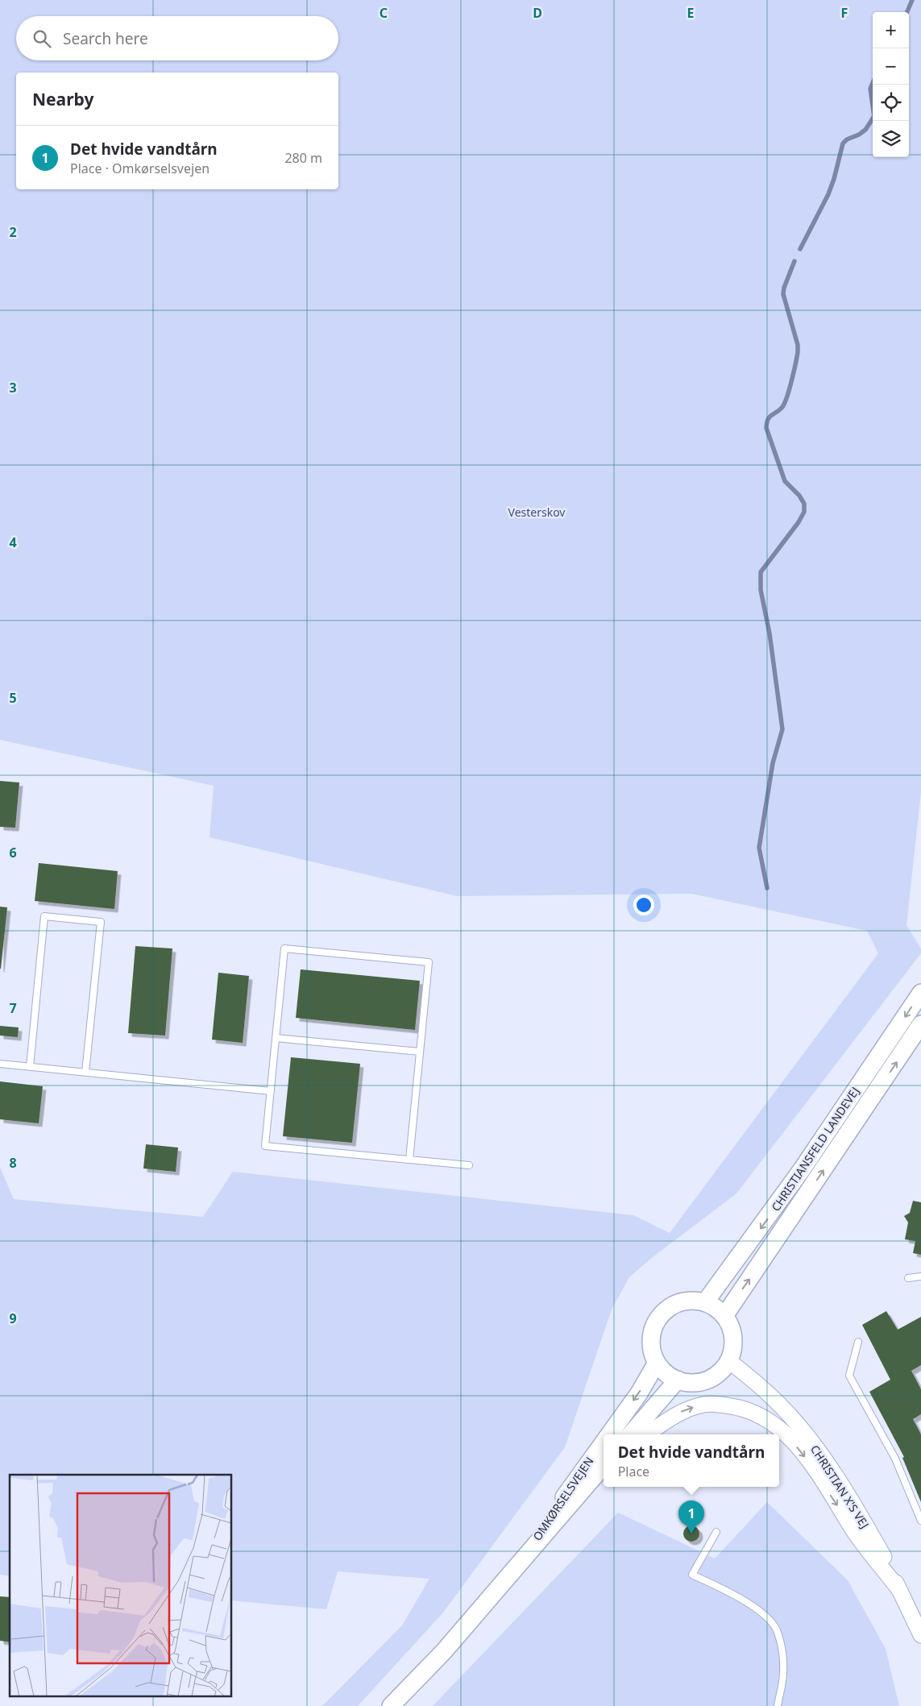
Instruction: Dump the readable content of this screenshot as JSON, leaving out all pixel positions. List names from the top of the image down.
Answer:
{
  "streets": {
    "main road": ["CHRISTIANSFELD LANDEVEJ", "OMKØRSELSVEJEN"],
    "street": ["CHRISTIAN X'S VEJ"]
  },
  "crossings": [
    ["CHRISTIANSFELD LANDEVEJ", "CHRISTIAN X'S VEJ"],
    ["CHRISTIANSFELD LANDEVEJ", "OMKØRSELSVEJEN"],
    ["CHRISTIAN X'S VEJ", "OMKØRSELSVEJEN"]
  ],
  "parks": ["Vesterskov"],
  "page": {
    "map_buttons": ["+", "−"],
    "search": "Search here",
    "heading": "Nearby",
    "list": [
      {
        "mark": "1",
        "name": "Det hvide vandtårn",
        "note": "Place · Omkørselsvejen",
        "value": "280 m"
      }
    ],
    "popup": ["Det hvide vandtårn", "Place"],
    "pins": "1"
  },
  "grid": {
    "columns": [
      "C",
      "D",
      "E",
      "F"
    ],
    "rows": [
      "2",
      "3",
      "4",
      "5",
      "6",
      "7",
      "8",
      "9"
    ]
  }
}
